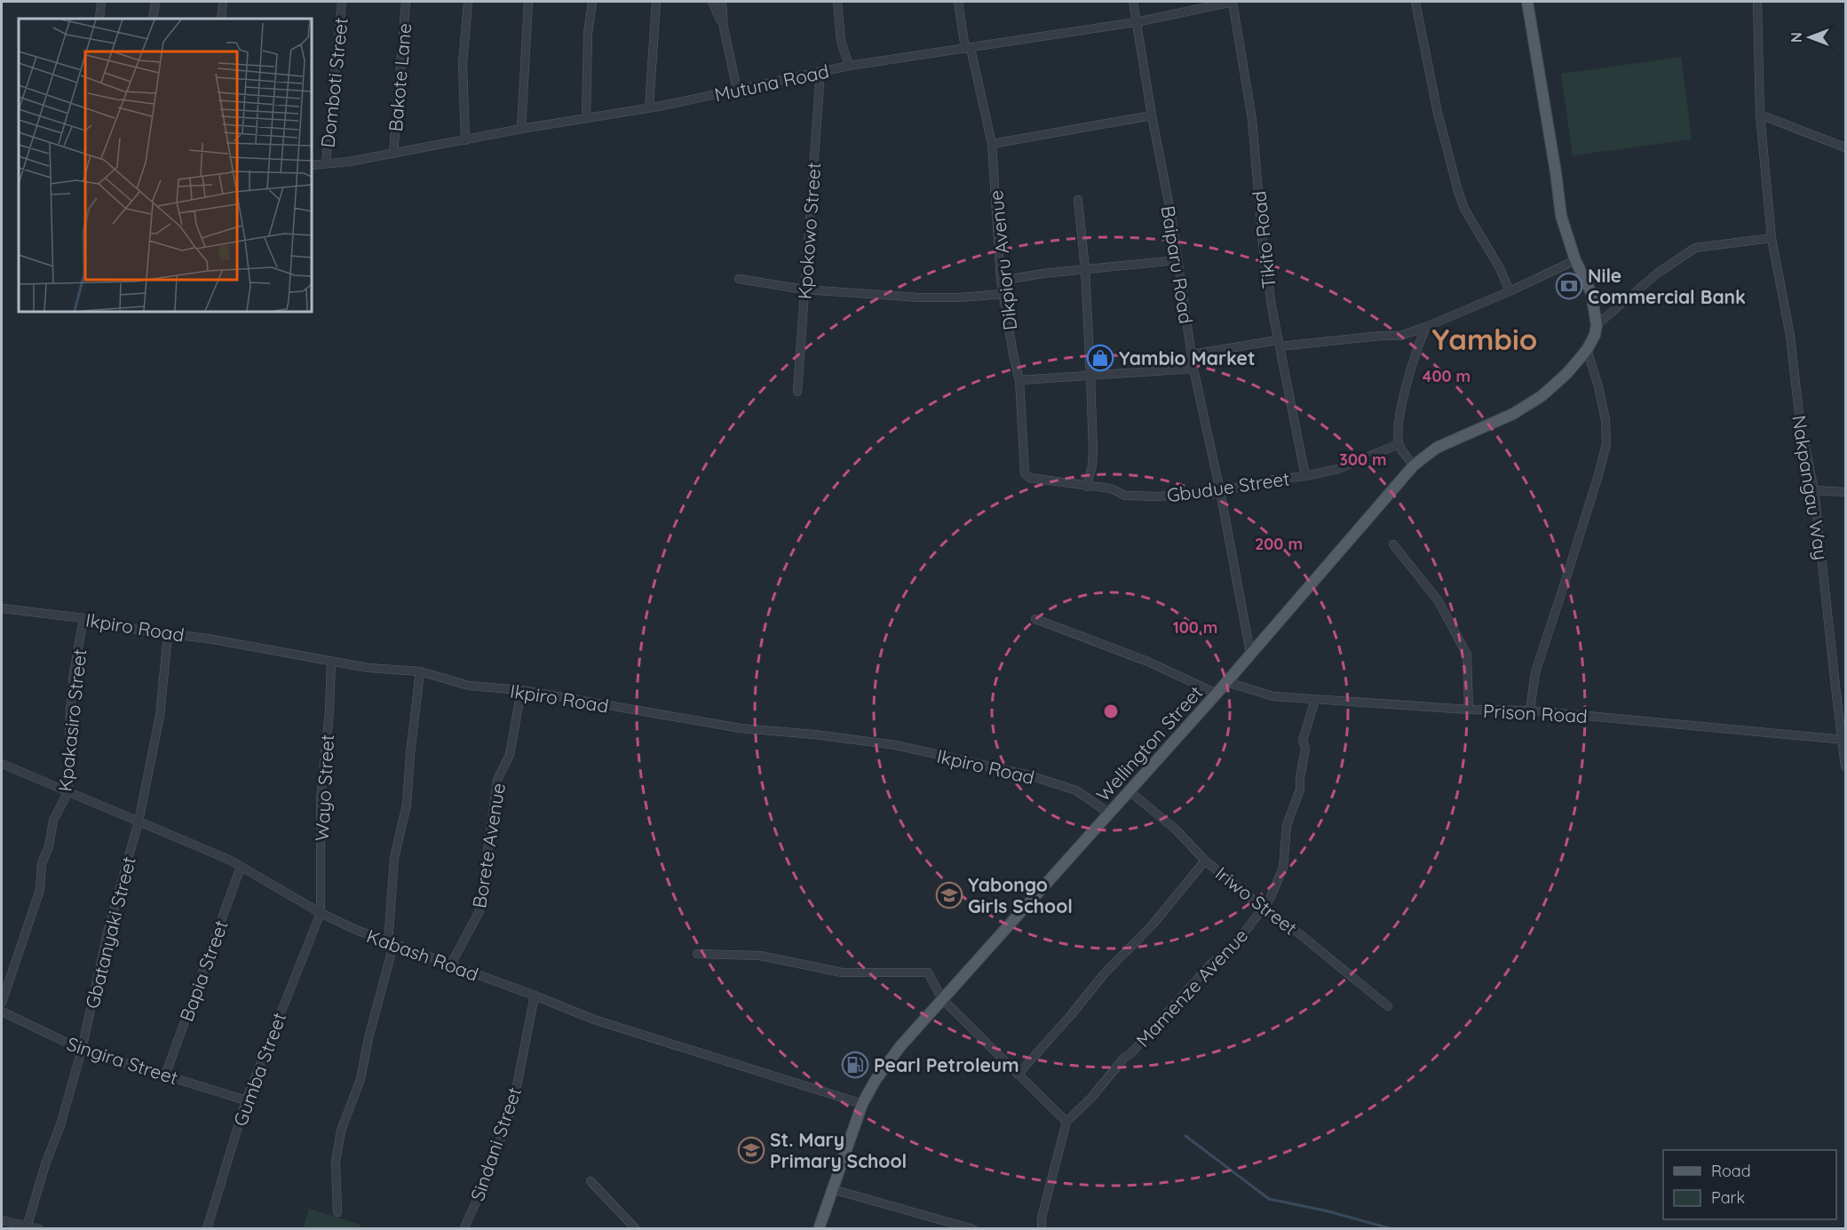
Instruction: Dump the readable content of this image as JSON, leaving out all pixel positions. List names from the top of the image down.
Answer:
{
  "streets": {
    "main road": ["Wellington Street"],
    "street": [
      "Bakote Lane",
      "Domboti Street",
      "Mutuna Road",
      "Kpokowo Street",
      "Tikito Road",
      "Dikpioru Avenue",
      "Baiparu Road",
      "Gbudue Street",
      "Nakpangau Way",
      "Ikpiro Road",
      "Prison Road",
      "Kpakasiro Street",
      "Wayo Street",
      "Borete Avenue",
      "Iriwo Street",
      "Gbatanyaki Street",
      "Kabash Road",
      "Bapia Street",
      "Mamenze Avenue",
      "Singira Street",
      "Gumba Street",
      "Sindani Street"
    ]
  },
  "crossings": [
    ["Bakote Lane", "Mutuna Road"],
    ["Domboti Street", "Mutuna Road"],
    ["Mutuna Road", "Kpokowo Street"],
    ["Mutuna Road", "Tikito Road"],
    ["Mutuna Road", "Dikpioru Avenue"],
    ["Mutuna Road", "Baiparu Road"],
    ["Tikito Road", "Gbudue Street"],
    ["Dikpioru Avenue", "Gbudue Street"],
    ["Baiparu Road", "Gbudue Street"],
    ["Baiparu Road", "Wellington Street"],
    ["Nakpangau Way", "Prison Road"],
    ["Ikpiro Road", "Kpakasiro Street"],
    ["Ikpiro Road", "Wellington Street"],
    ["Ikpiro Road", "Wayo Street"],
    ["Ikpiro Road", "Borete Avenue"],
    ["Ikpiro Road", "Gbatanyaki Street"],
    ["Prison Road", "Wellington Street"],
    ["Prison Road", "Mamenze Avenue"],
    ["Kpakasiro Street", "Kabash Road"],
    ["Wellington Street", "Iriwo Street"],
    ["Wellington Street", "Kabash Road"],
    ["Wayo Street", "Kabash Road"],
    ["Wayo Street", "Gumba Street"],
    ["Borete Avenue", "Kabash Road"],
    ["Iriwo Street", "Mamenze Avenue"],
    ["Gbatanyaki Street", "Kabash Road"],
    ["Gbatanyaki Street", "Singira Street"],
    ["Kabash Road", "Bapia Street"],
    ["Kabash Road", "Gumba Street"],
    ["Kabash Road", "Sindani Street"],
    ["Bapia Street", "Singira Street"],
    ["Singira Street", "Gumba Street"]
  ],
  "districts": ["Yambio"],
  "places": {
    "bank": ["Nile Commercial Bank"],
    "shop": ["Yambio Market"],
    "school or university": ["Yabongo Girls School", "St. Mary Primary School"],
    "fuel station": ["Pearl Petroleum"]
  },
  "legend": ["Road", "Park"],
  "north": "left",
  "rings": [
    "400 m",
    "300 m",
    "200 m",
    "100 m"
  ]
}
